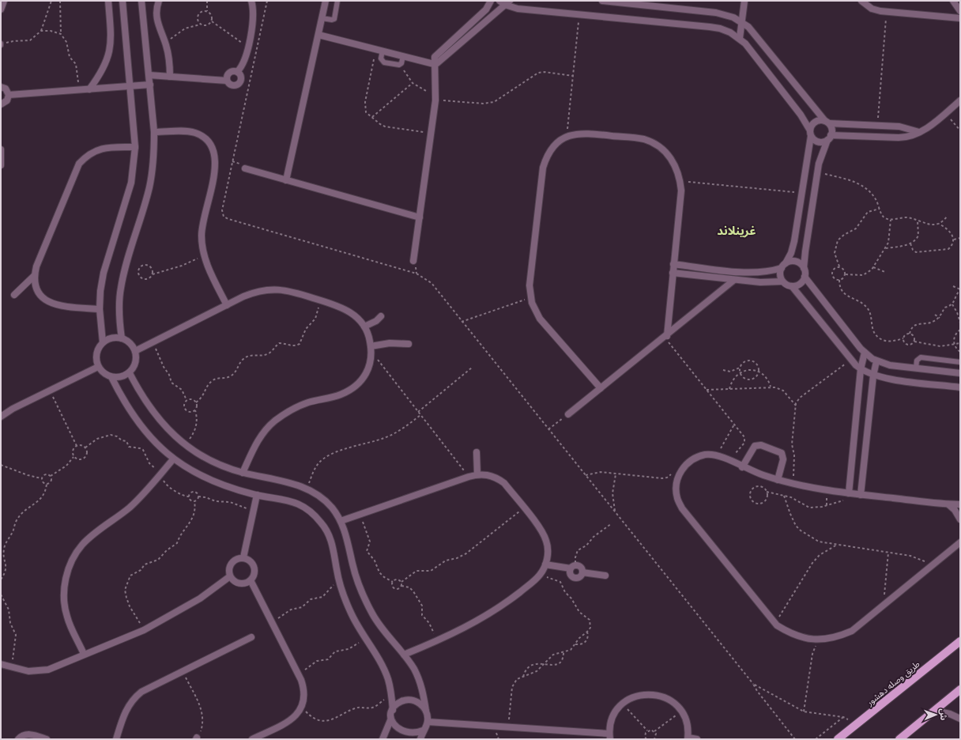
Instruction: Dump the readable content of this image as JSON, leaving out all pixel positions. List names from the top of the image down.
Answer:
{
  "streets": {
    "main road": ["طريق وصله دهشور"]
  },
  "districts": ["غرينلاند"],
  "north": "right"
}
